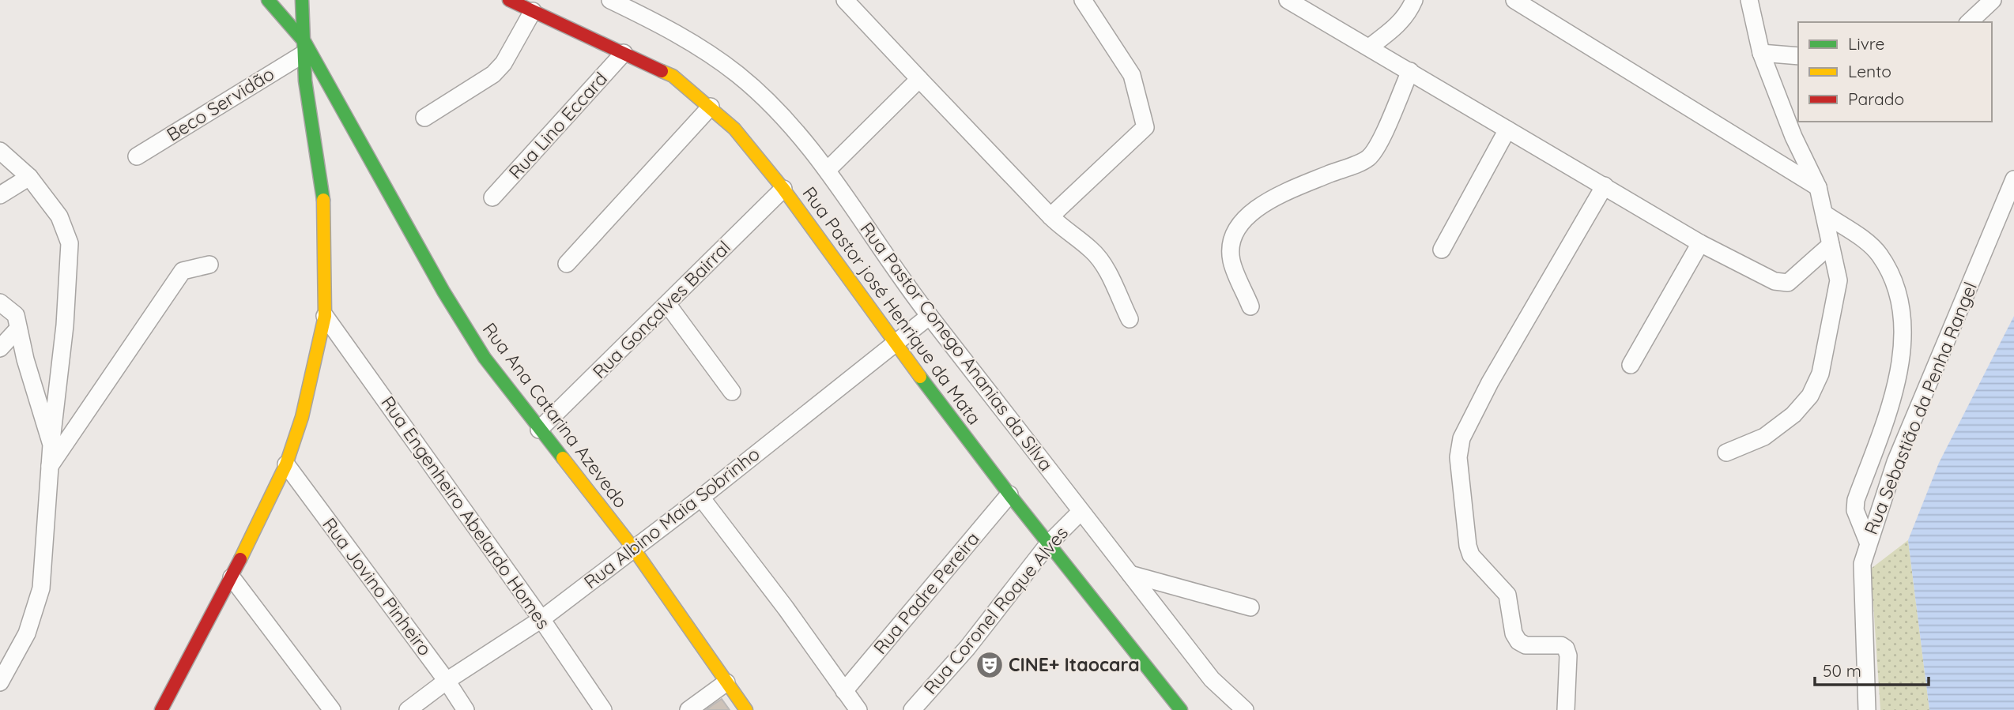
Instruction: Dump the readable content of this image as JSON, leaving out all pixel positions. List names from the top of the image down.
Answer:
{
  "streets": {
    "street": [
      "Beco Servidão",
      "Rua Lino Eccard",
      "Rua Pastor josé Henrique da Mata",
      "Rua Gonçalves Bairral",
      "Rua Pastor Conego Ananias da Silva",
      "Rua Sebastião da Penha Rangel",
      "Rua Ana Catarina Azevedo",
      "Rua Engenheiro Abelardo Homes",
      "Rua Albino Maia Sobrinho",
      "Rua Jovino Pinheiro",
      "Rua Padre Pereira",
      "Rua Coronel Roque Alves"
    ]
  },
  "crossings": [
    ["Beco Servidão", "Rua Ana Catarina Azevedo"],
    ["Rua Lino Eccard", "Rua Pastor josé Henrique da Mata"],
    ["Rua Pastor josé Henrique da Mata", "Rua Gonçalves Bairral"],
    ["Rua Pastor josé Henrique da Mata", "Rua Albino Maia Sobrinho"],
    ["Rua Pastor josé Henrique da Mata", "Rua Padre Pereira"],
    ["Rua Pastor josé Henrique da Mata", "Rua Coronel Roque Alves"],
    ["Rua Gonçalves Bairral", "Rua Ana Catarina Azevedo"],
    ["Rua Pastor Conego Ananias da Silva", "Rua Albino Maia Sobrinho"],
    ["Rua Pastor Conego Ananias da Silva", "Rua Coronel Roque Alves"],
    ["Rua Ana Catarina Azevedo", "Rua Albino Maia Sobrinho"],
    ["Rua Engenheiro Abelardo Homes", "Rua Albino Maia Sobrinho"],
    ["Rua Albino Maia Sobrinho", "Rua Jovino Pinheiro"]
  ],
  "places": {
    "theatre": ["CINE+ Itaocara"]
  },
  "legend": ["Livre", "Lento", "Parado"],
  "scale_bar": "50 m"
}
